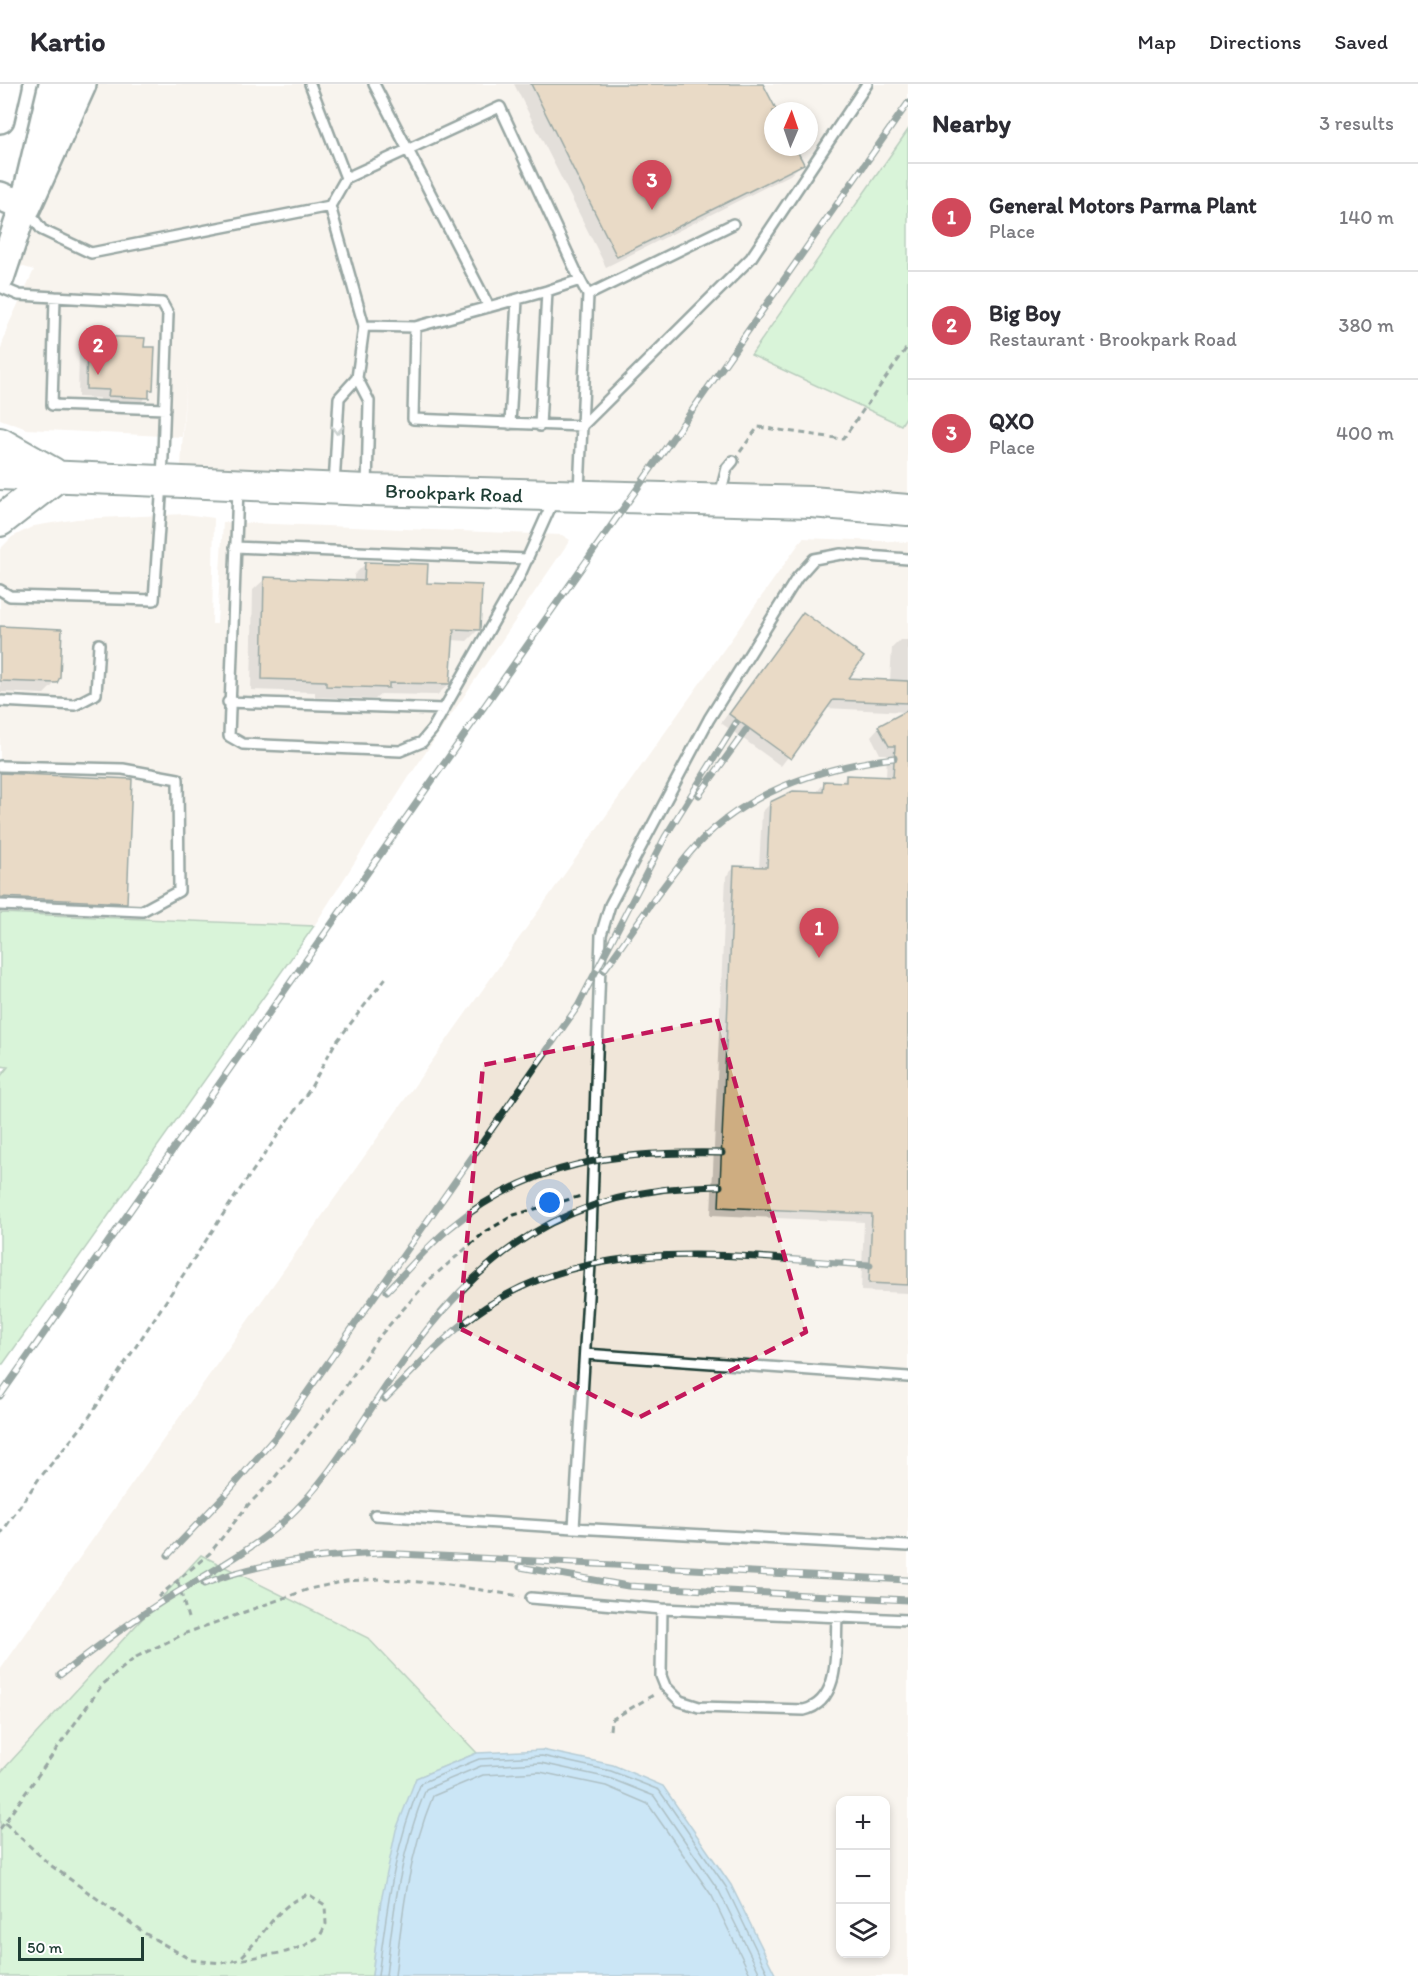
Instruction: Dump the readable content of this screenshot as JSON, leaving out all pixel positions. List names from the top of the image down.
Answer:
{
  "streets": {
    "main road": ["Brookpark Road"]
  },
  "scale_bar": "50 m",
  "north": "top",
  "page": {
    "header": "Kartio",
    "nav": ["Map", "Directions", "Saved"],
    "heading": ["Nearby", "3 results"],
    "pins": ["3", "2", "1"],
    "list": [
      {
        "mark": "1",
        "name": "General Motors Parma Plant",
        "note": "Place",
        "value": "140 m"
      },
      {
        "mark": "2",
        "name": "Big Boy",
        "note": "Restaurant · Brookpark Road",
        "value": "380 m"
      },
      {
        "mark": "3",
        "name": "QXO",
        "note": "Place",
        "value": "400 m"
      }
    ],
    "map_buttons": ["+", "−"],
    "scale": "50 m"
  }
}
